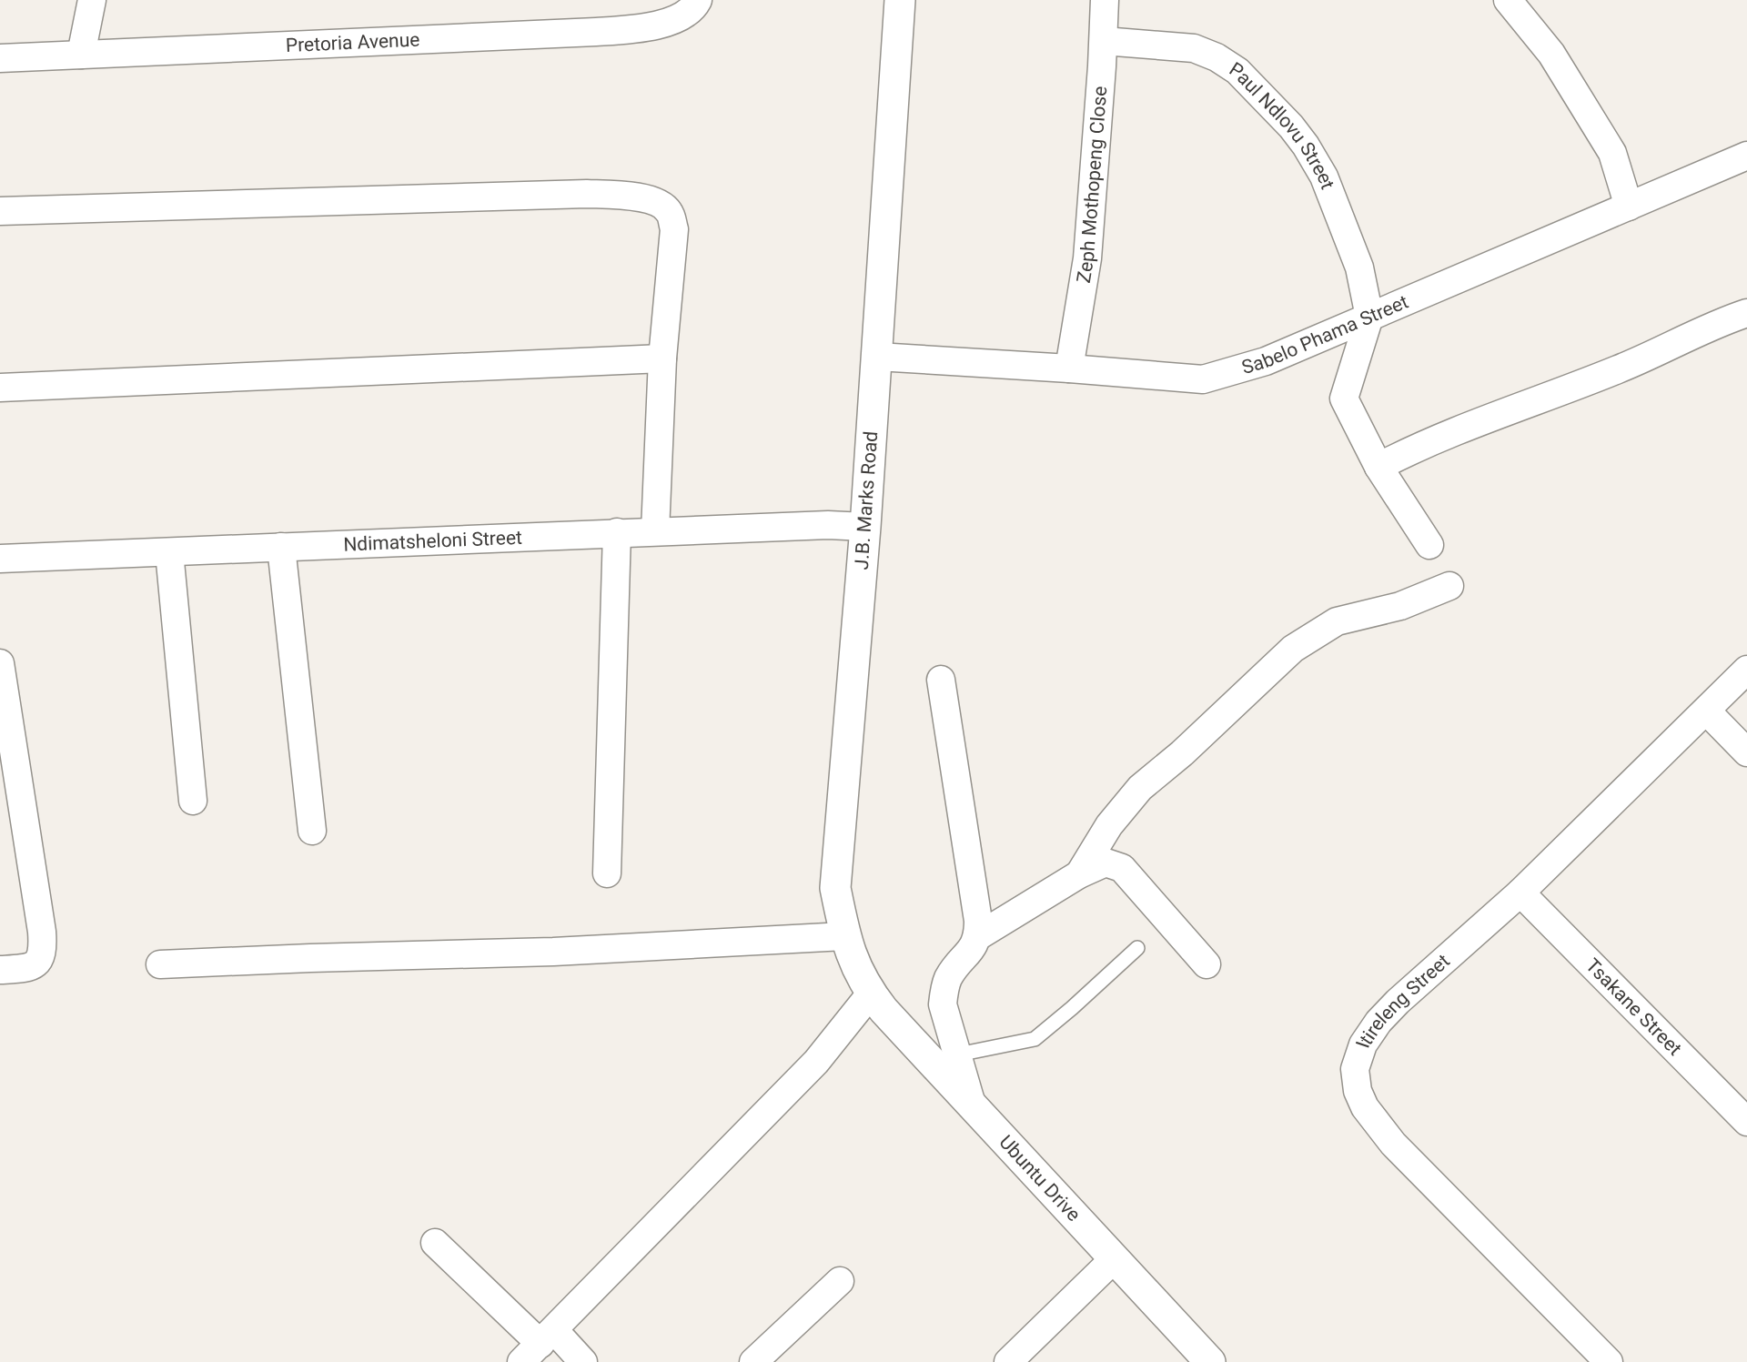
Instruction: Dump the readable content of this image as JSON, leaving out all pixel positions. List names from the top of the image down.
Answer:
{
  "streets": {
    "street": [
      "Pretoria Avenue",
      "Paul Ndlovu Street",
      "Zeph Mothopeng Close",
      "Sabelo Phama Street",
      "J.B. Marks Road",
      "Ndimatsheloni Street",
      "Itireleng Street",
      "Tsakane Street",
      "Ubuntu Drive"
    ]
  },
  "crossings": [
    ["Paul Ndlovu Street", "Zeph Mothopeng Close"],
    ["Paul Ndlovu Street", "Sabelo Phama Street"],
    ["Zeph Mothopeng Close", "Sabelo Phama Street"],
    ["Sabelo Phama Street", "J.B. Marks Road"],
    ["J.B. Marks Road", "Ndimatsheloni Street"],
    ["J.B. Marks Road", "Ubuntu Drive"],
    ["Itireleng Street", "Tsakane Street"]
  ]
}
